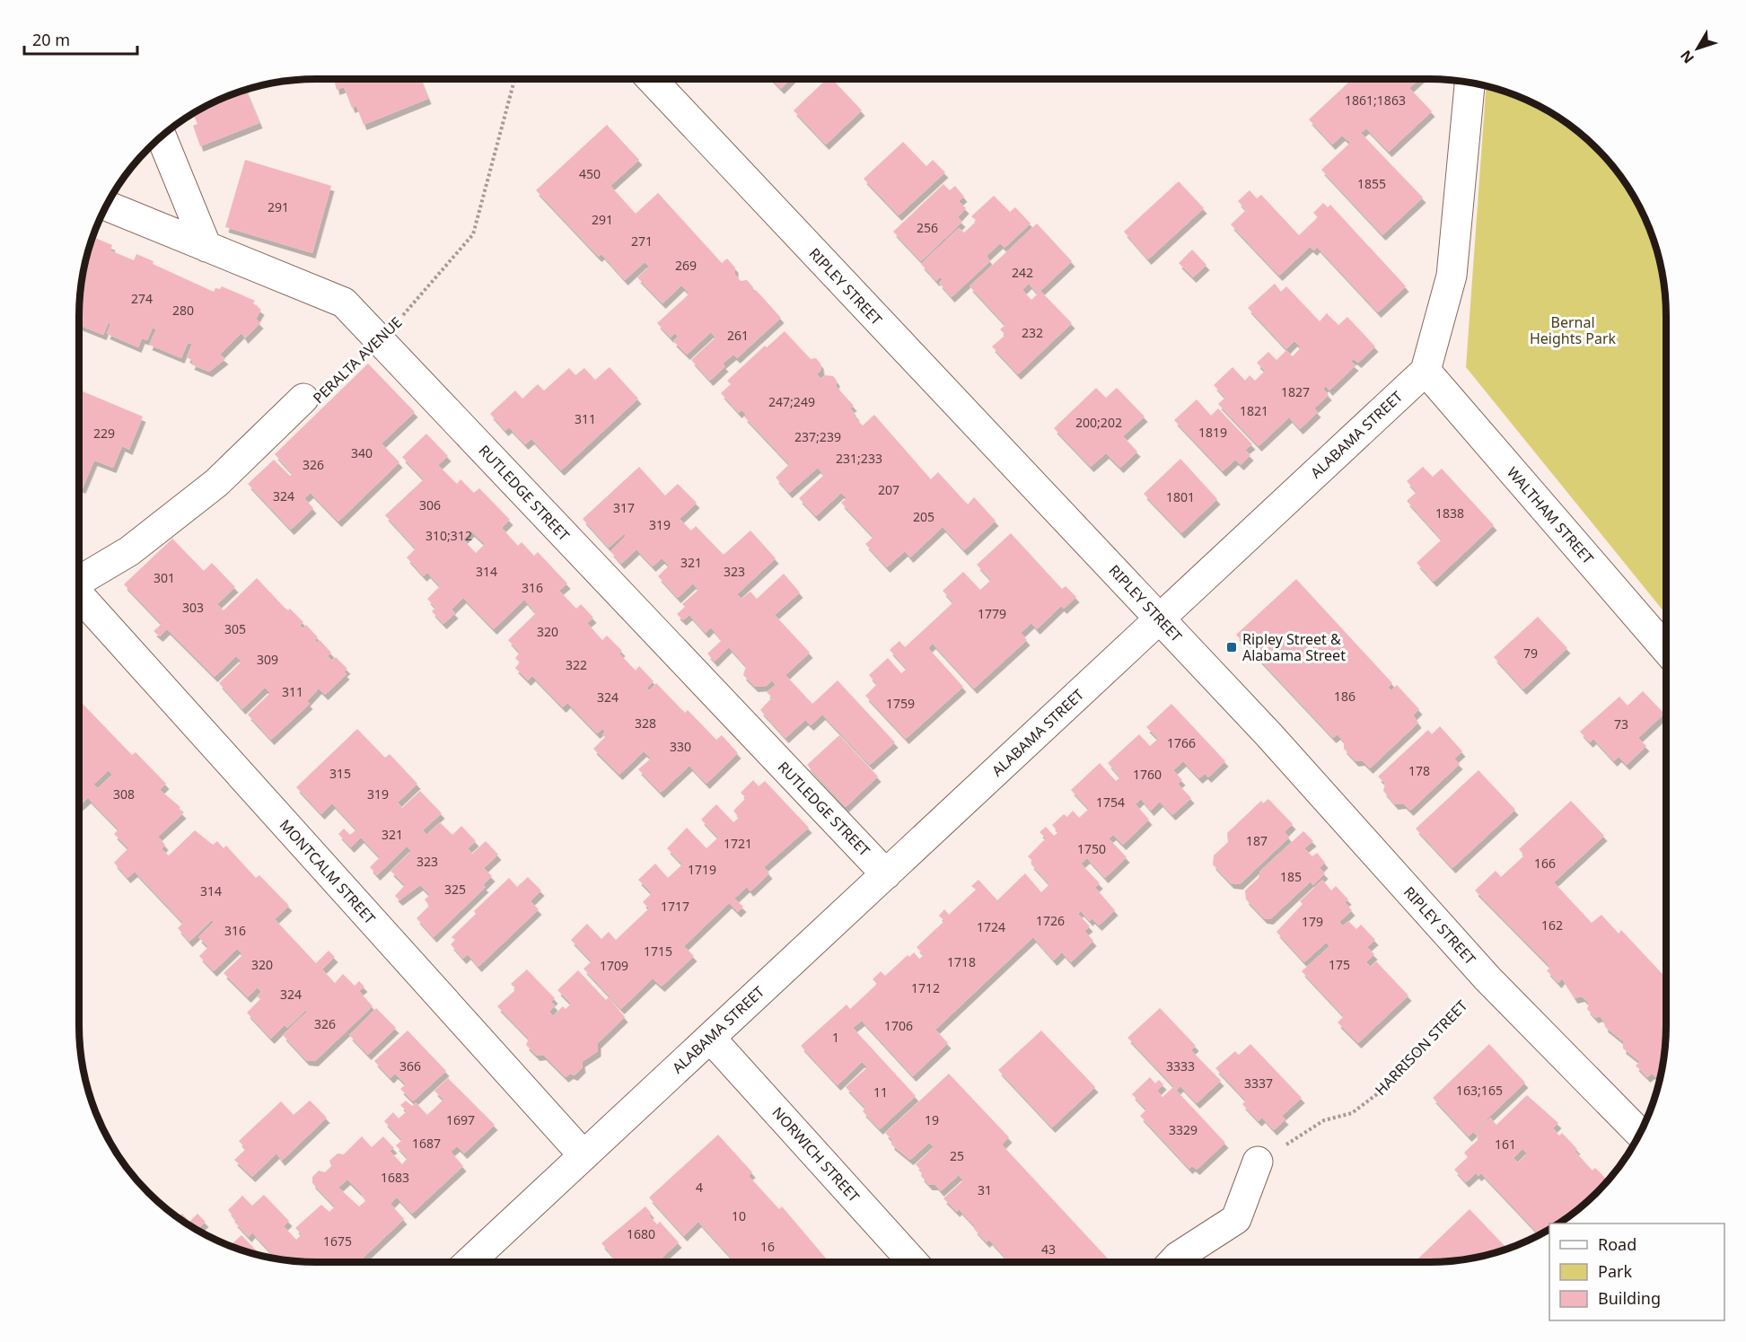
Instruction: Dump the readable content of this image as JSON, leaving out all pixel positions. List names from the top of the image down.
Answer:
{
  "streets": {
    "street": [
      "RIPLEY STREET",
      "PERALTA AVENUE",
      "ALABAMA STREET",
      "RUTLEDGE STREET",
      "WALTHAM STREET",
      "MONTCALM STREET",
      "NORWICH STREET"
    ],
    "path": ["HARRISON STREET"]
  },
  "crossings": [
    ["RIPLEY STREET", "ALABAMA STREET"],
    ["RIPLEY STREET", "HARRISON STREET"],
    ["PERALTA AVENUE", "RUTLEDGE STREET"],
    ["ALABAMA STREET", "RUTLEDGE STREET"],
    ["ALABAMA STREET", "WALTHAM STREET"],
    ["ALABAMA STREET", "MONTCALM STREET"],
    ["ALABAMA STREET", "NORWICH STREET"]
  ],
  "parks": ["Bernal Heights Park"],
  "places": {
    "transit": ["Ripley Street & Alabama Street"]
  },
  "house_numbers": [
    "1861;1863",
    "450",
    "1855",
    "291",
    "291",
    "256",
    "271",
    "269",
    "242",
    "274",
    "280",
    "232",
    "261",
    "1827",
    "247;249",
    "1821",
    "311",
    "200;202",
    "1819",
    "229",
    "237;239",
    "340",
    "231;233",
    "326",
    "207",
    "324",
    "1801",
    "306",
    "317",
    "1838",
    "205",
    "319",
    "310;312",
    "321",
    "314",
    "323",
    "301",
    "316",
    "303",
    "1779",
    "305",
    "320",
    "79",
    "309",
    "322",
    "311",
    "186",
    "324",
    "1759",
    "328",
    "73",
    "1766",
    "330",
    "178",
    "315",
    "1760",
    "308",
    "319",
    "1754",
    "321",
    "187",
    "1721",
    "1750",
    "323",
    "166",
    "1719",
    "185",
    "325",
    "314",
    "1717",
    "1726",
    "179",
    "162",
    "1724",
    "316",
    "1715",
    "1718",
    "320",
    "175",
    "1709",
    "1712",
    "324",
    "326",
    "1706",
    "1",
    "366",
    "3333",
    "3337",
    "163;165",
    "11",
    "1697",
    "19",
    "3329",
    "1687",
    "161",
    "25",
    "1683",
    "4",
    "31",
    "10",
    "1680",
    "1675",
    "16",
    "43"
  ],
  "legend": ["Road", "Park", "Building"],
  "scale_bar": "20 m",
  "north": "bottom left"
}
